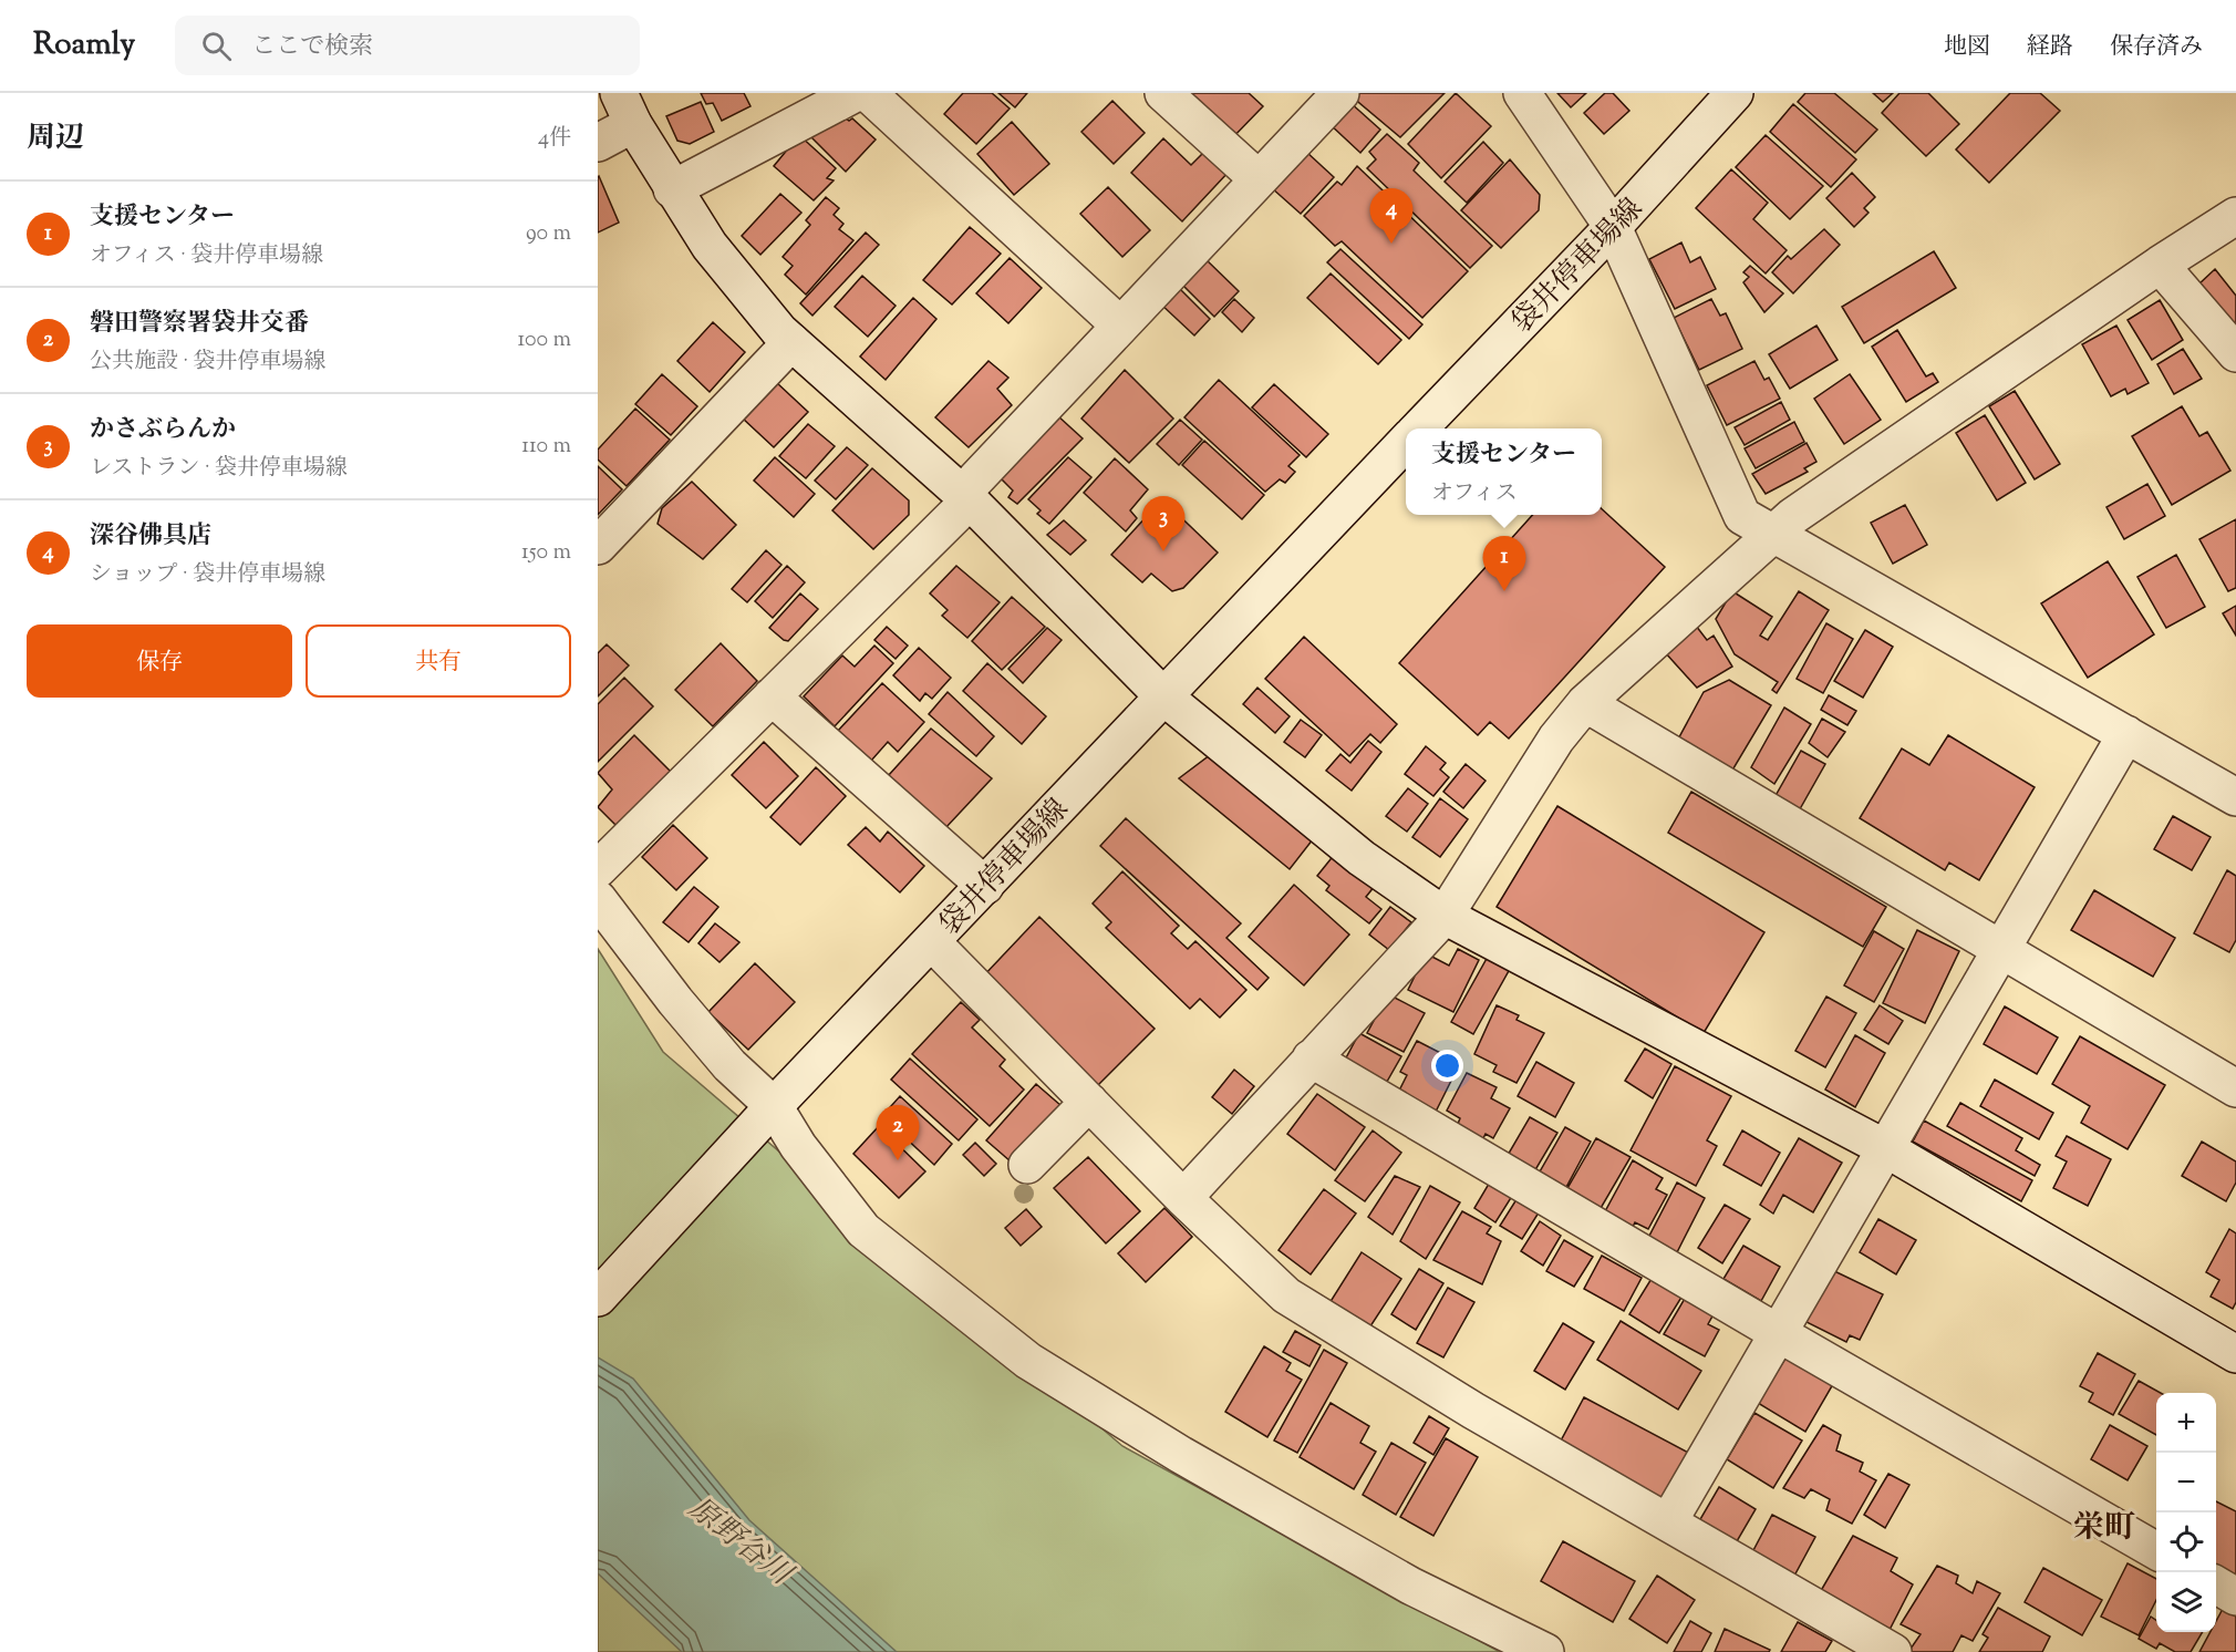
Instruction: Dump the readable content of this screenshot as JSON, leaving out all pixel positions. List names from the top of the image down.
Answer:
{
  "streets": {
    "street": ["袋井停車場線"]
  },
  "districts": ["栄町"],
  "water": ["原野谷川"],
  "page": {
    "header": "Roamly",
    "search": "ここで検索",
    "nav": ["地図", "経路", "保存済み"],
    "heading": ["周辺", "4件"],
    "list": [
      {
        "mark": "1",
        "name": "支援センター",
        "note": "オフィス · 袋井停車場線",
        "value": "90 m"
      },
      {
        "mark": "2",
        "name": "磐田警察署袋井交番",
        "note": "公共施設 · 袋井停車場線",
        "value": "100 m"
      },
      {
        "mark": "3",
        "name": "かさぶらんか",
        "note": "レストラン · 袋井停車場線",
        "value": "110 m"
      },
      {
        "mark": "4",
        "name": "深谷佛具店",
        "note": "ショップ · 袋井停車場線",
        "value": "150 m"
      }
    ],
    "pins": [
      "4",
      "3",
      "1",
      "2"
    ],
    "popup": ["支援センター", "オフィス"],
    "buttons": ["保存", "共有"],
    "map_buttons": ["+", "−"]
  }
}
